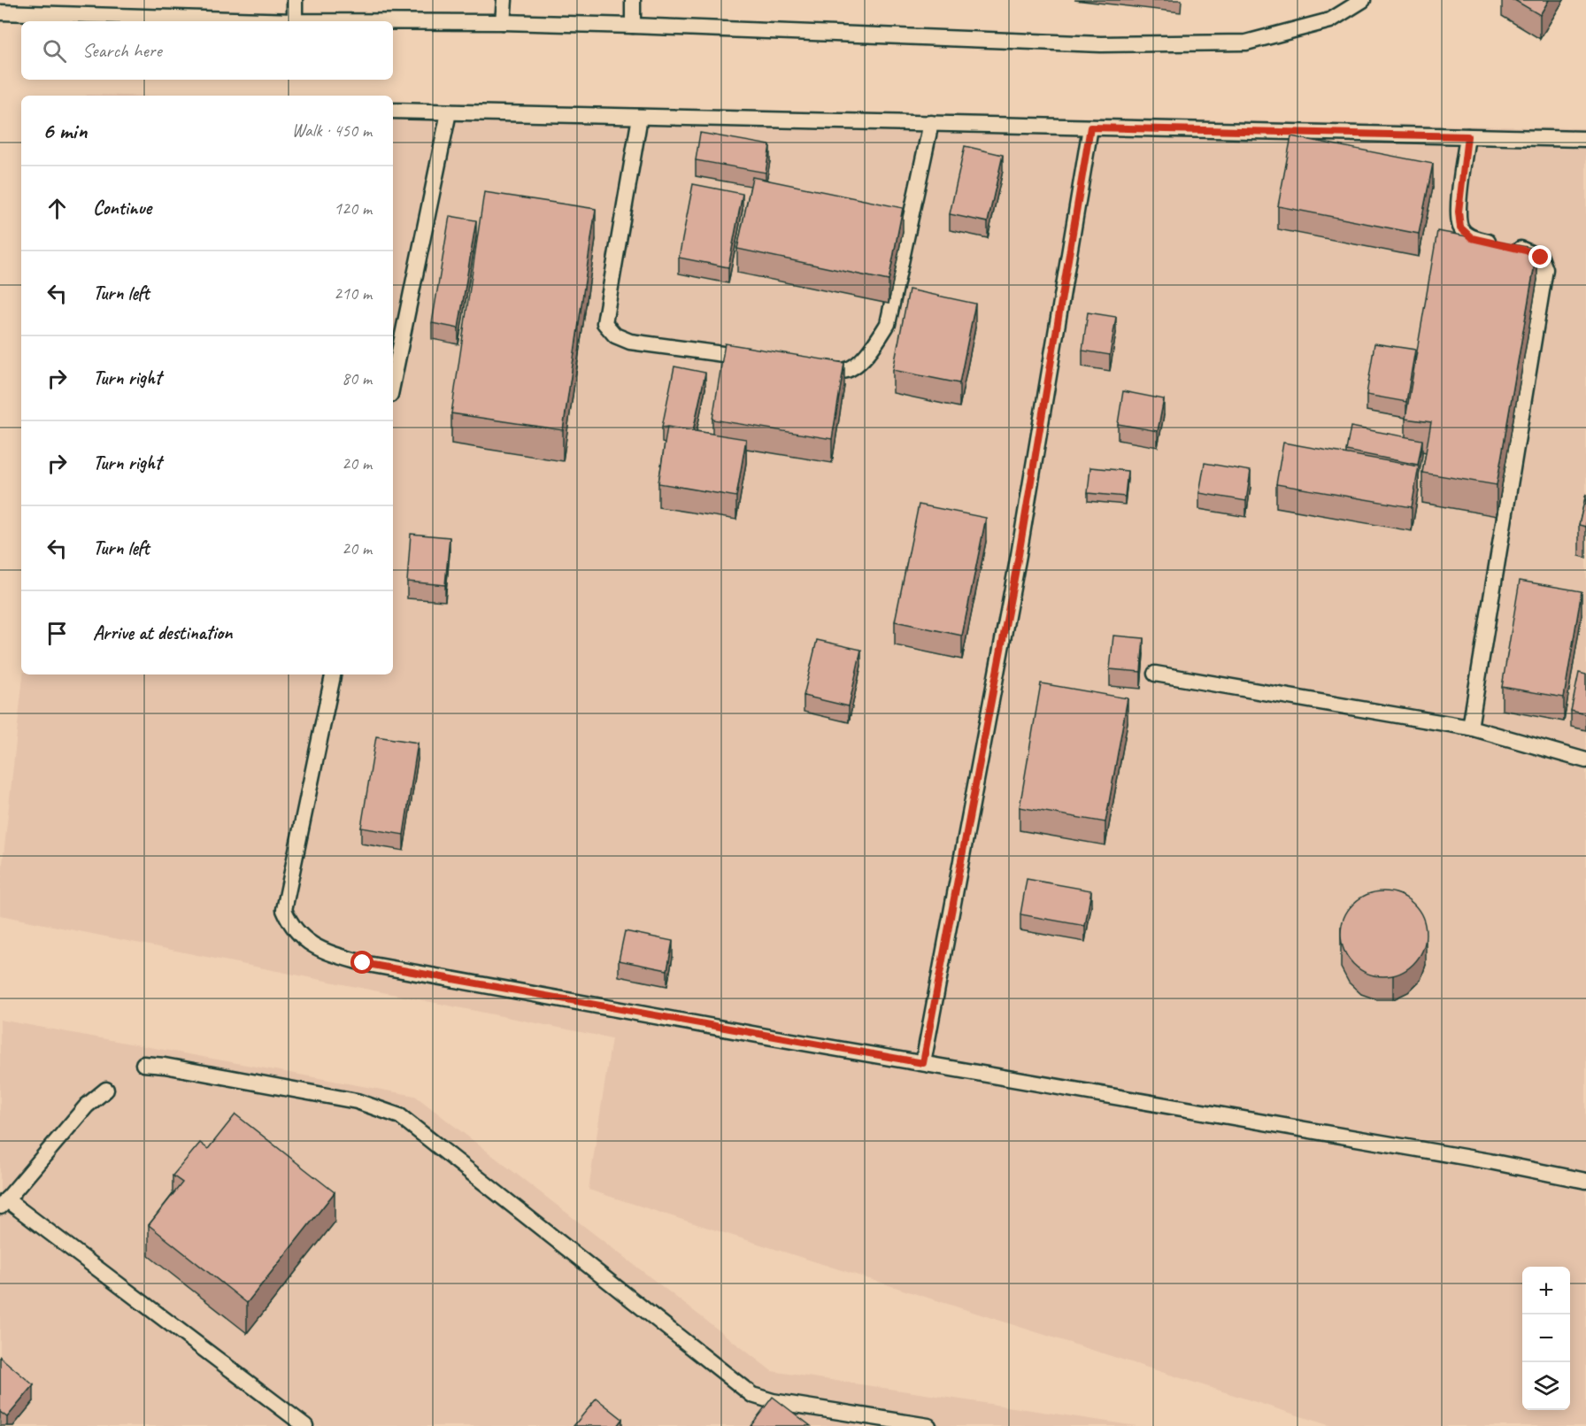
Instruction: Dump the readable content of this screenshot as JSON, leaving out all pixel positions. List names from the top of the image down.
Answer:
{
  "page": {
    "search": "Search here",
    "heading": ["6 min", "Walk · 450 m"],
    "list": [
      ["Continue", "120 m"],
      ["Turn left", "210 m"],
      ["Turn right", "80 m"],
      ["Turn right", "20 m"],
      ["Turn left", "20 m"],
      "Arrive at destination"
    ],
    "map_buttons": ["+", "−"]
  }
}
